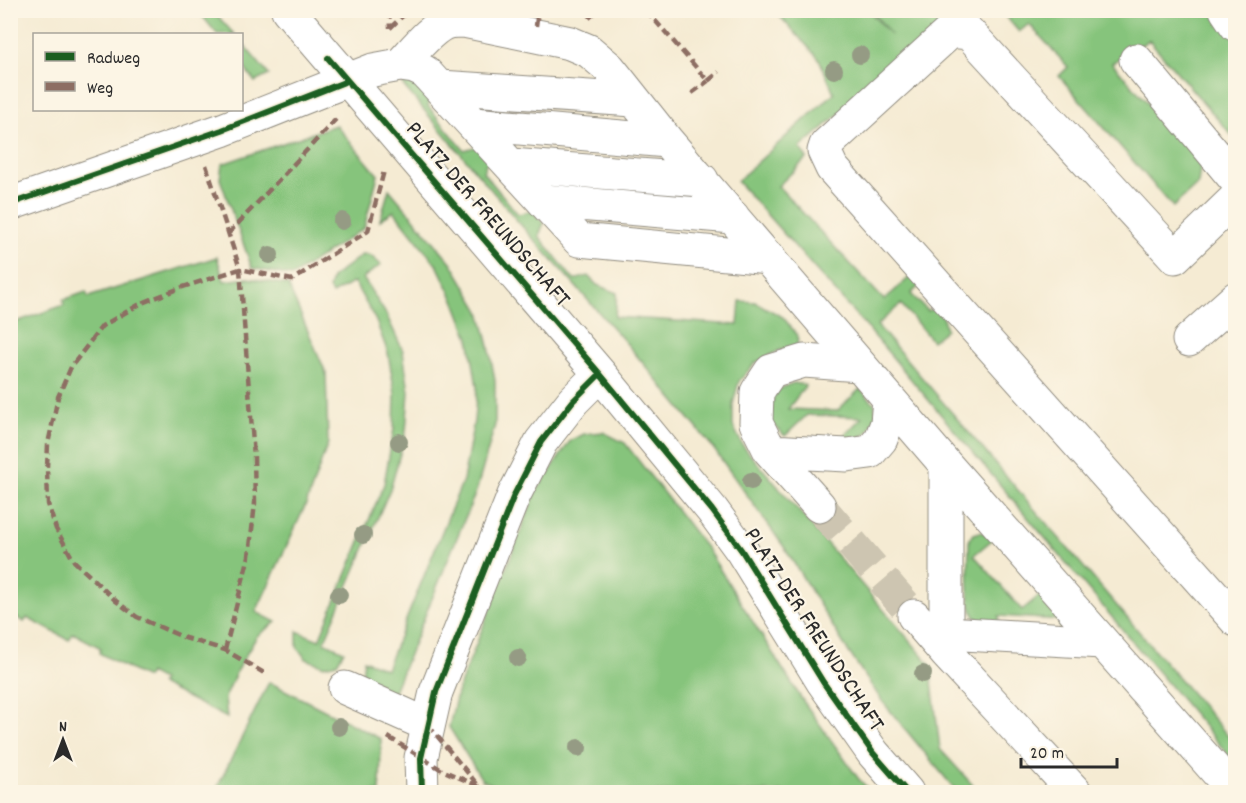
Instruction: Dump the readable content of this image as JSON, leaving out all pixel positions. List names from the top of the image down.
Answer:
{
  "streets": {
    "street": ["PLATZ DER FREUNDSCHAFT"]
  },
  "legend": ["Radweg", "Weg"],
  "scale_bar": "20 m",
  "north": "top"
}
